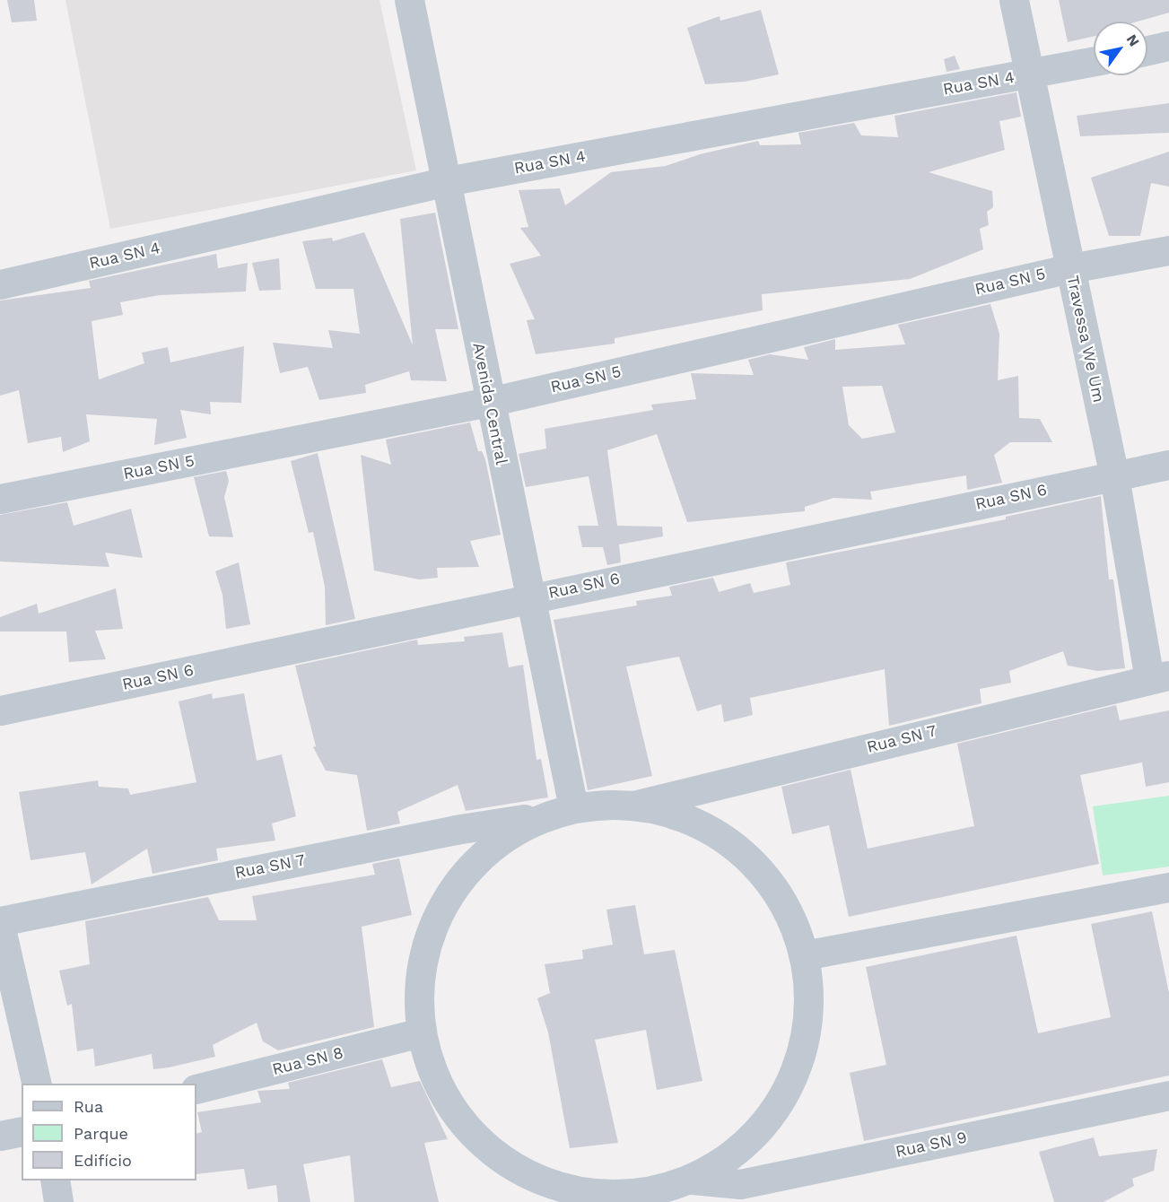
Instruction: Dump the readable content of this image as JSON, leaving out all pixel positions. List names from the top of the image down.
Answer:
{
  "streets": {
    "street": [
      "Rua SN 4",
      "Rua SN 5",
      "Travessa We Um",
      "Avenida Central",
      "Rua SN 6",
      "Rua SN 7",
      "Rua SN 8",
      "Rua SN 9"
    ]
  },
  "crossings": [
    ["Rua SN 4", "Travessa We Um"],
    ["Rua SN 4", "Avenida Central"],
    ["Rua SN 5", "Travessa We Um"],
    ["Rua SN 5", "Avenida Central"],
    ["Travessa We Um", "Rua SN 6"],
    ["Travessa We Um", "Rua SN 7"],
    ["Avenida Central", "Rua SN 6"]
  ],
  "legend": ["Rua", "Parque", "Edifício"],
  "north": "top right"
}
